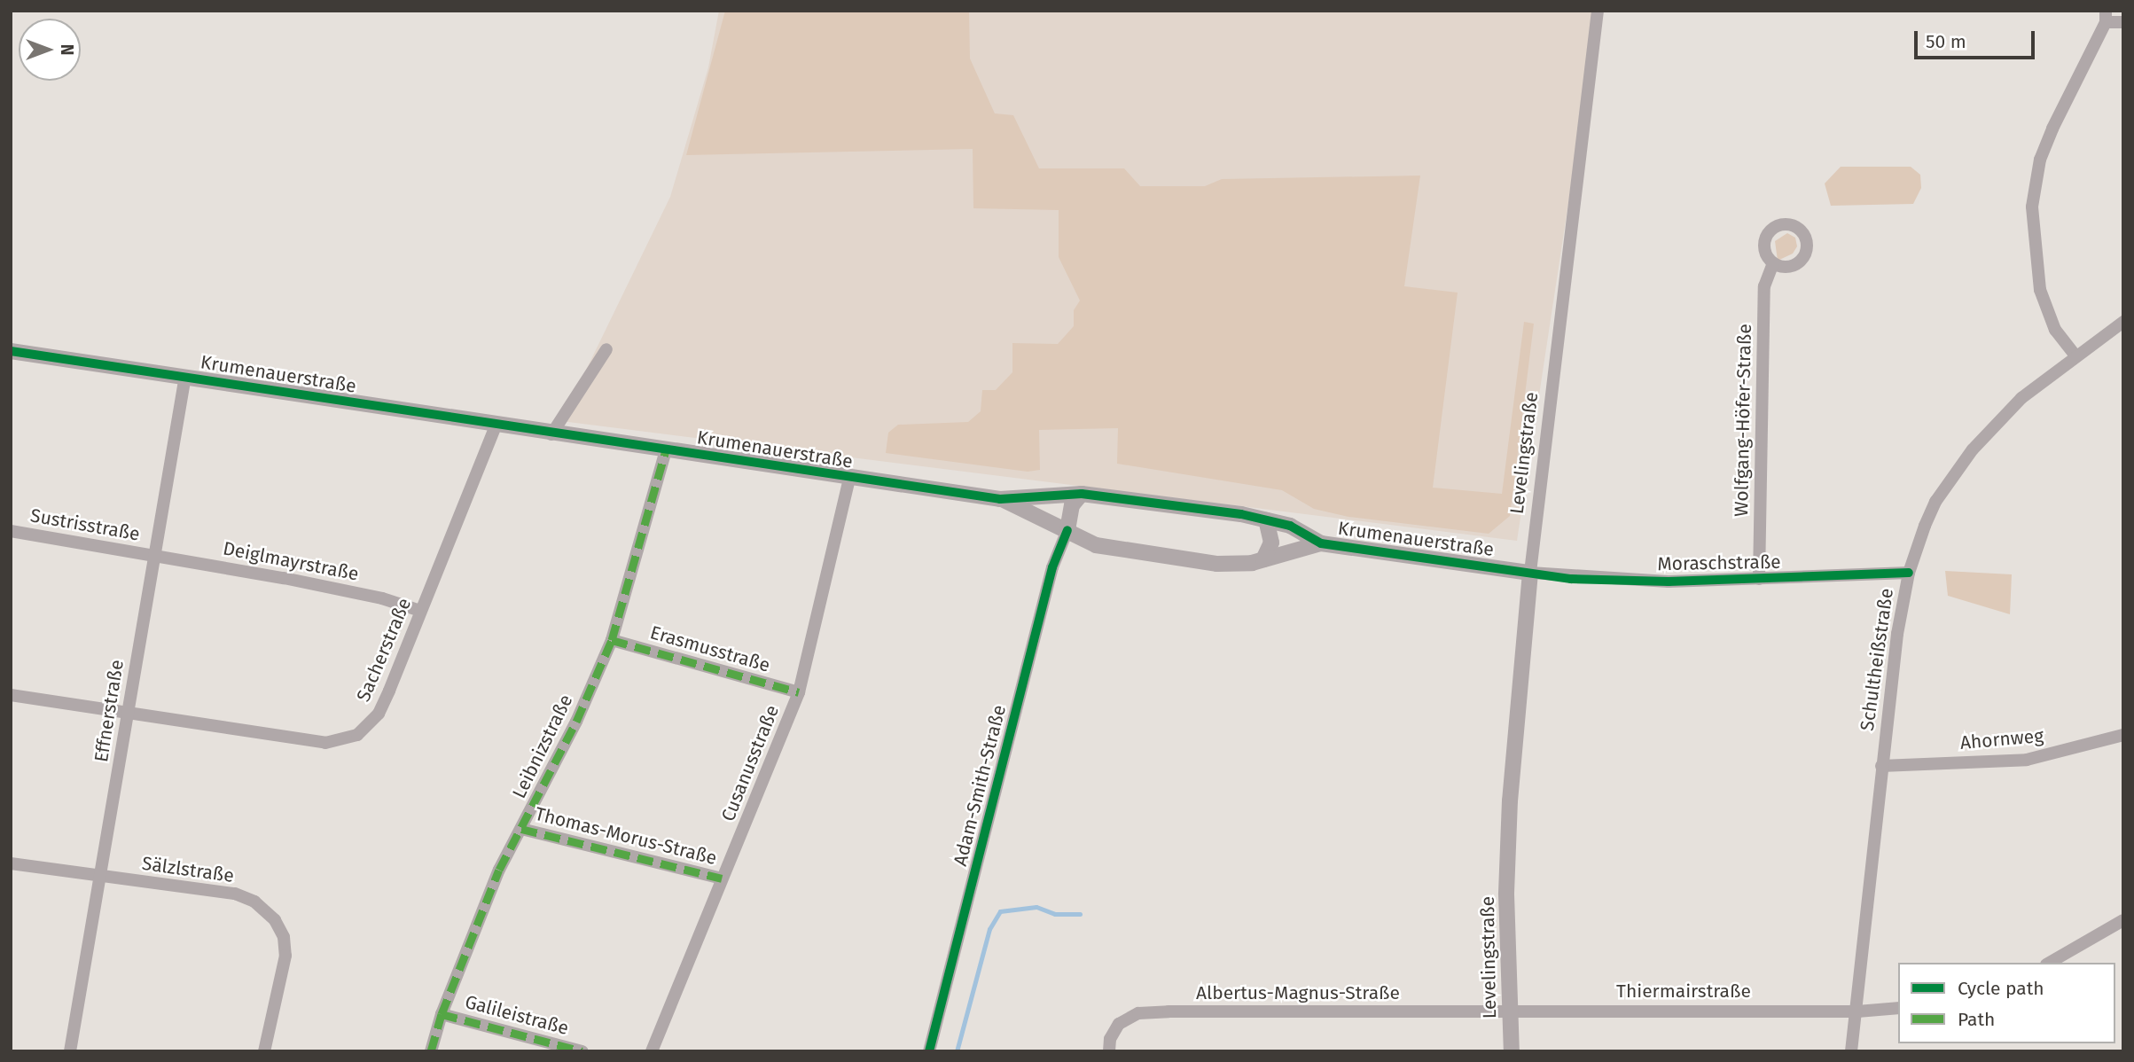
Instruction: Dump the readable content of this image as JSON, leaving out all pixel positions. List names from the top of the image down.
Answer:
{
  "streets": {
    "street": [
      "Krumenauerstraße",
      "Wolfgang-Höfer-Straße",
      "Levelingstraße",
      "Sustrisstraße",
      "Deiglmayrstraße",
      "Moraschstraße",
      "Erasmusstraße",
      "Sacherstraße",
      "Schultheißstraße",
      "Effnerstraße",
      "Ahornweg",
      "Leibnizstraße",
      "Cusanusstraße",
      "Adam-Smith-Straße",
      "Thomas-Morus-Straße",
      "Sälzlstraße",
      "Thiermairstraße",
      "Albertus-Magnus-Straße",
      "Galileistraße"
    ]
  },
  "crossings": [
    ["Krumenauerstraße", "Levelingstraße"],
    ["Krumenauerstraße", "Moraschstraße"],
    ["Krumenauerstraße", "Sacherstraße"],
    ["Krumenauerstraße", "Effnerstraße"],
    ["Krumenauerstraße", "Leibnizstraße"],
    ["Krumenauerstraße", "Cusanusstraße"],
    ["Krumenauerstraße", "Adam-Smith-Straße"],
    ["Wolfgang-Höfer-Straße", "Moraschstraße"],
    ["Levelingstraße", "Moraschstraße"],
    ["Levelingstraße", "Thiermairstraße"],
    ["Levelingstraße", "Albertus-Magnus-Straße"],
    ["Sustrisstraße", "Deiglmayrstraße"],
    ["Sustrisstraße", "Effnerstraße"],
    ["Deiglmayrstraße", "Sacherstraße"],
    ["Deiglmayrstraße", "Effnerstraße"],
    ["Moraschstraße", "Schultheißstraße"],
    ["Erasmusstraße", "Leibnizstraße"],
    ["Erasmusstraße", "Cusanusstraße"],
    ["Sacherstraße", "Effnerstraße"],
    ["Schultheißstraße", "Ahornweg"],
    ["Schultheißstraße", "Thiermairstraße"],
    ["Effnerstraße", "Sälzlstraße"],
    ["Leibnizstraße", "Thomas-Morus-Straße"],
    ["Leibnizstraße", "Galileistraße"],
    ["Cusanusstraße", "Thomas-Morus-Straße"],
    ["Thiermairstraße", "Albertus-Magnus-Straße"]
  ],
  "legend": ["Cycle path", "Path"],
  "scale_bar": "50 m",
  "north": "right"
}
